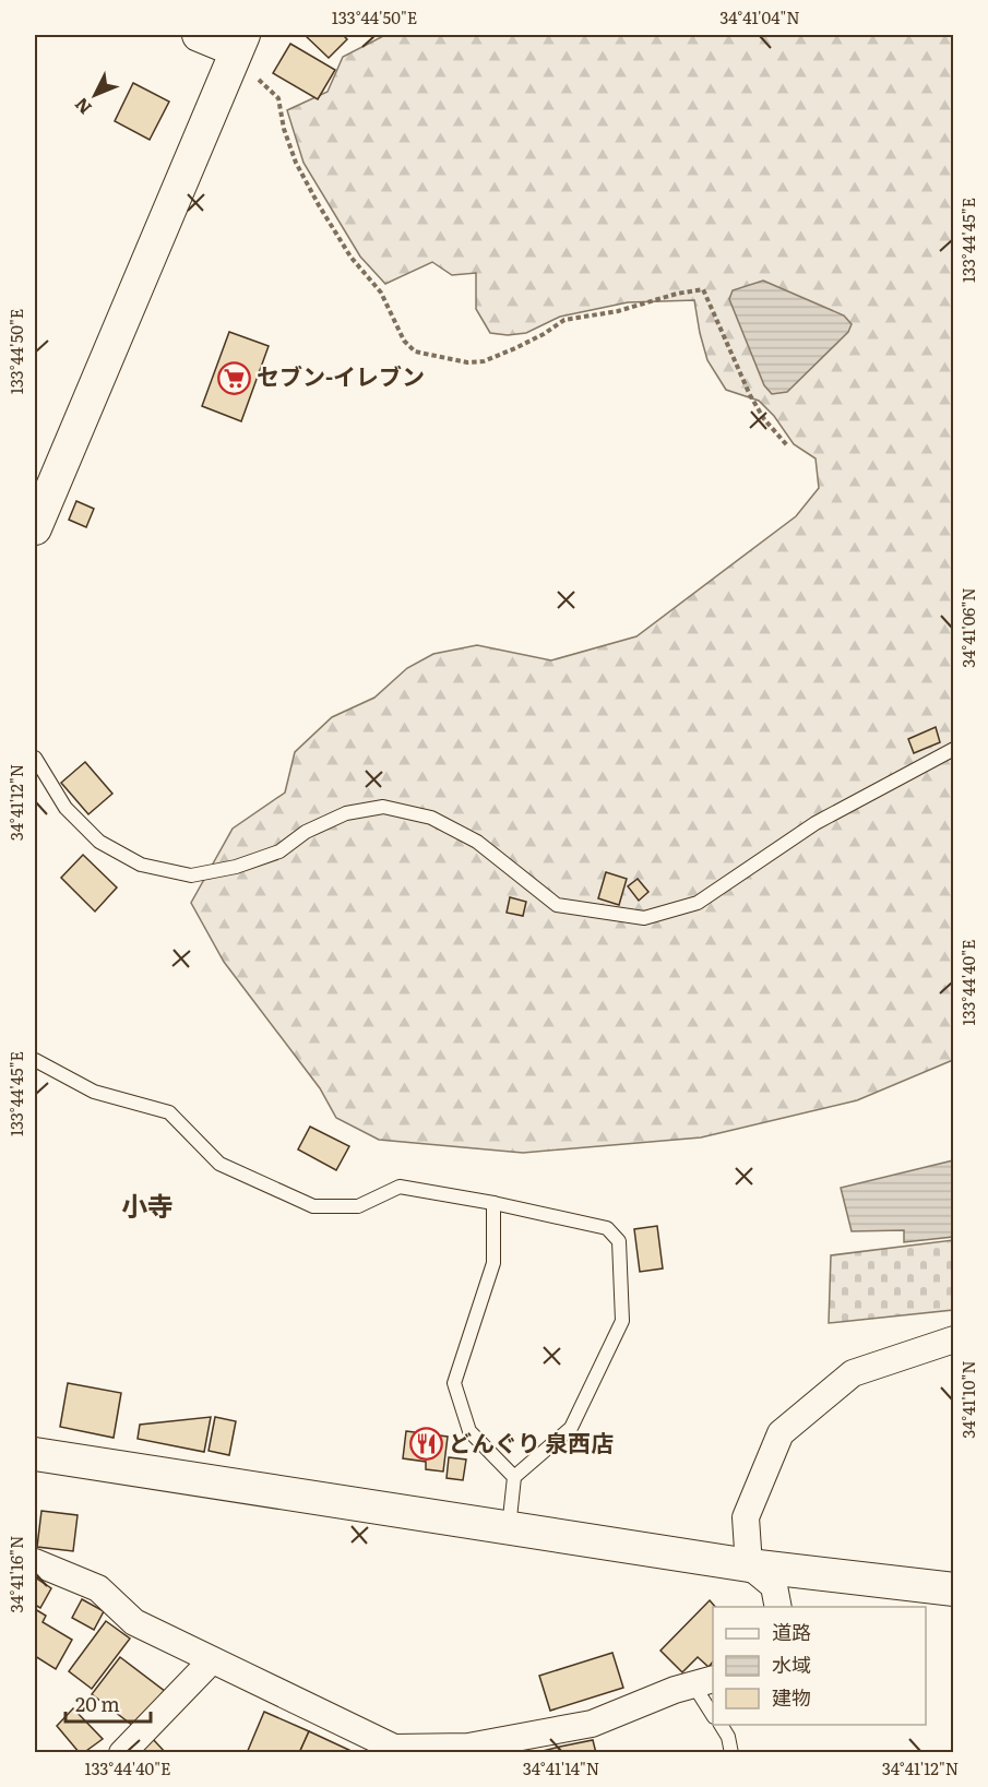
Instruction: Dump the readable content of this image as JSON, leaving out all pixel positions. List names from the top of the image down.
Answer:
{
  "districts": ["小寺"],
  "places": {
    "supermarket": ["セブン-イレブン"],
    "restaurant": ["どんぐり 泉西店"]
  },
  "legend": ["道路", "水域", "建物"],
  "scale_bar": "20 m",
  "north": "bottom left",
  "coordinates": [
    "133°44'50\"E",
    "34°41'04\"N",
    "133°44'45\"E",
    "34°41'06\"N",
    "34°41'12\"N",
    "133°44'40\"E",
    "34°41'10\"N",
    "34°41'16\"N",
    "34°41'14\"N"
  ]
}
